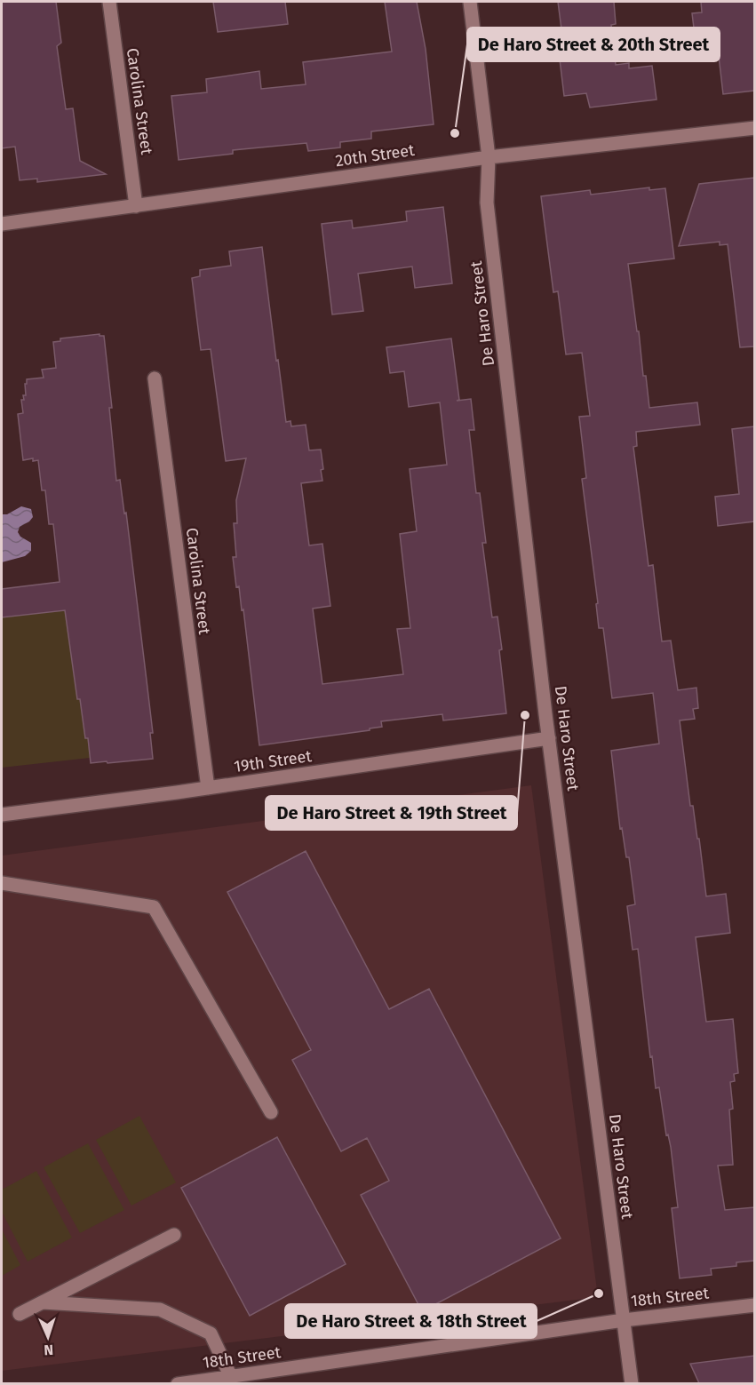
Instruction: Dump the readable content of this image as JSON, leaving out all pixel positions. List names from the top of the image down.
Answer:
{
  "streets": {
    "street": [
      "Carolina Street",
      "20th Street",
      "De Haro Street",
      "19th Street",
      "18th Street"
    ]
  },
  "crossings": [
    ["Carolina Street", "20th Street"],
    ["Carolina Street", "19th Street"],
    ["20th Street", "De Haro Street"],
    ["De Haro Street", "19th Street"],
    ["De Haro Street", "18th Street"]
  ],
  "places": ["De Haro Street & 20th Street", "De Haro Street & 19th Street", "De Haro Street & 18th Street"],
  "north": "bottom"
}
